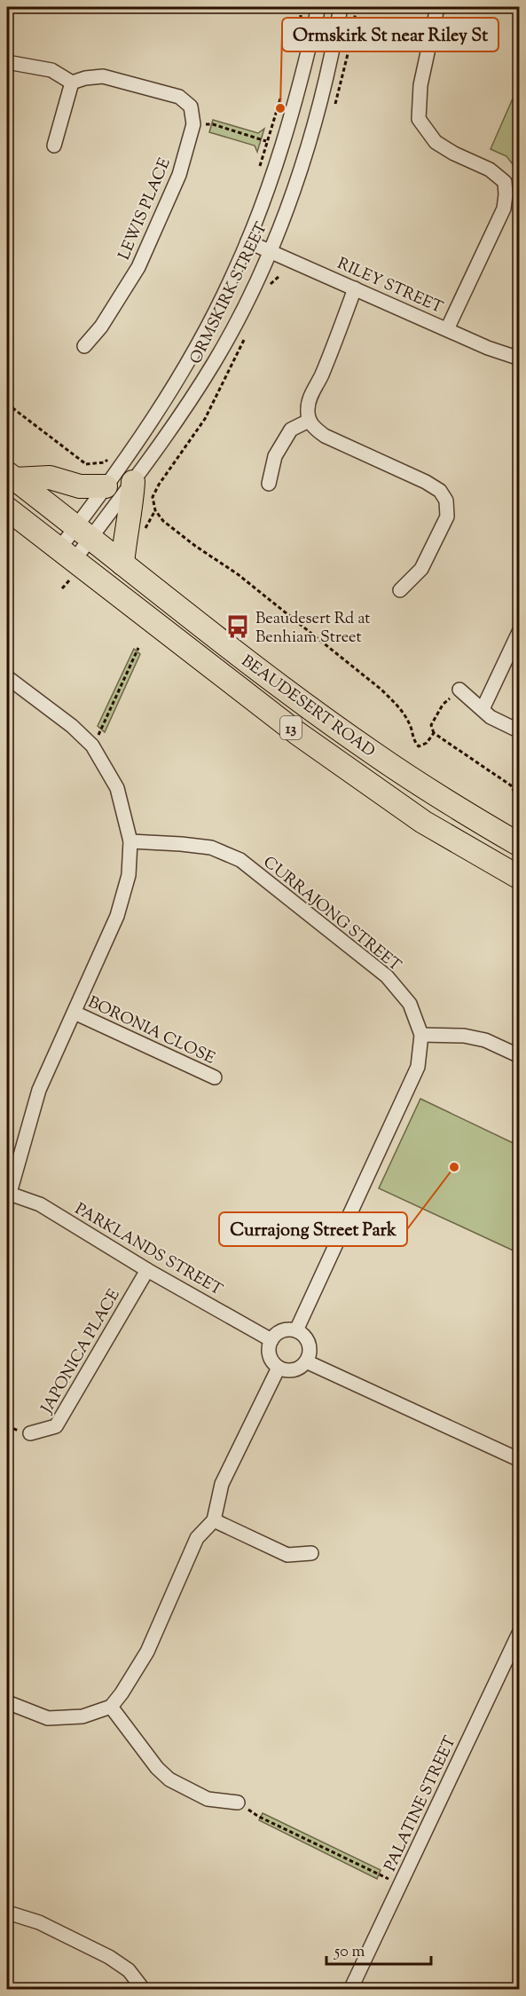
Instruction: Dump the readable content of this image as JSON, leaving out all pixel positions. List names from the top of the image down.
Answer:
{
  "streets": {
    "highway": ["BEAUDESERT ROAD", "13"],
    "street": [
      "LEWIS PLACE",
      "RILEY STREET",
      "ORMSKIRK STREET",
      "CURRAJONG STREET",
      "BORONIA CLOSE",
      "PARKLANDS STREET",
      "JAPONICA PLACE",
      "PALATINE STREET"
    ]
  },
  "crossings": [
    ["RILEY STREET", "ORMSKIRK STREET"],
    ["ORMSKIRK STREET", "BEAUDESERT ROAD"],
    ["CURRAJONG STREET", "PARKLANDS STREET"],
    ["PARKLANDS STREET", "JAPONICA PLACE"]
  ],
  "places": {
    "other": ["Ormskirk St near Riley St", "Currajong Street Park"],
    "bus stop": ["Beaudesert Rd at Benhiam Street"]
  },
  "scale_bar": "50 m"
}
